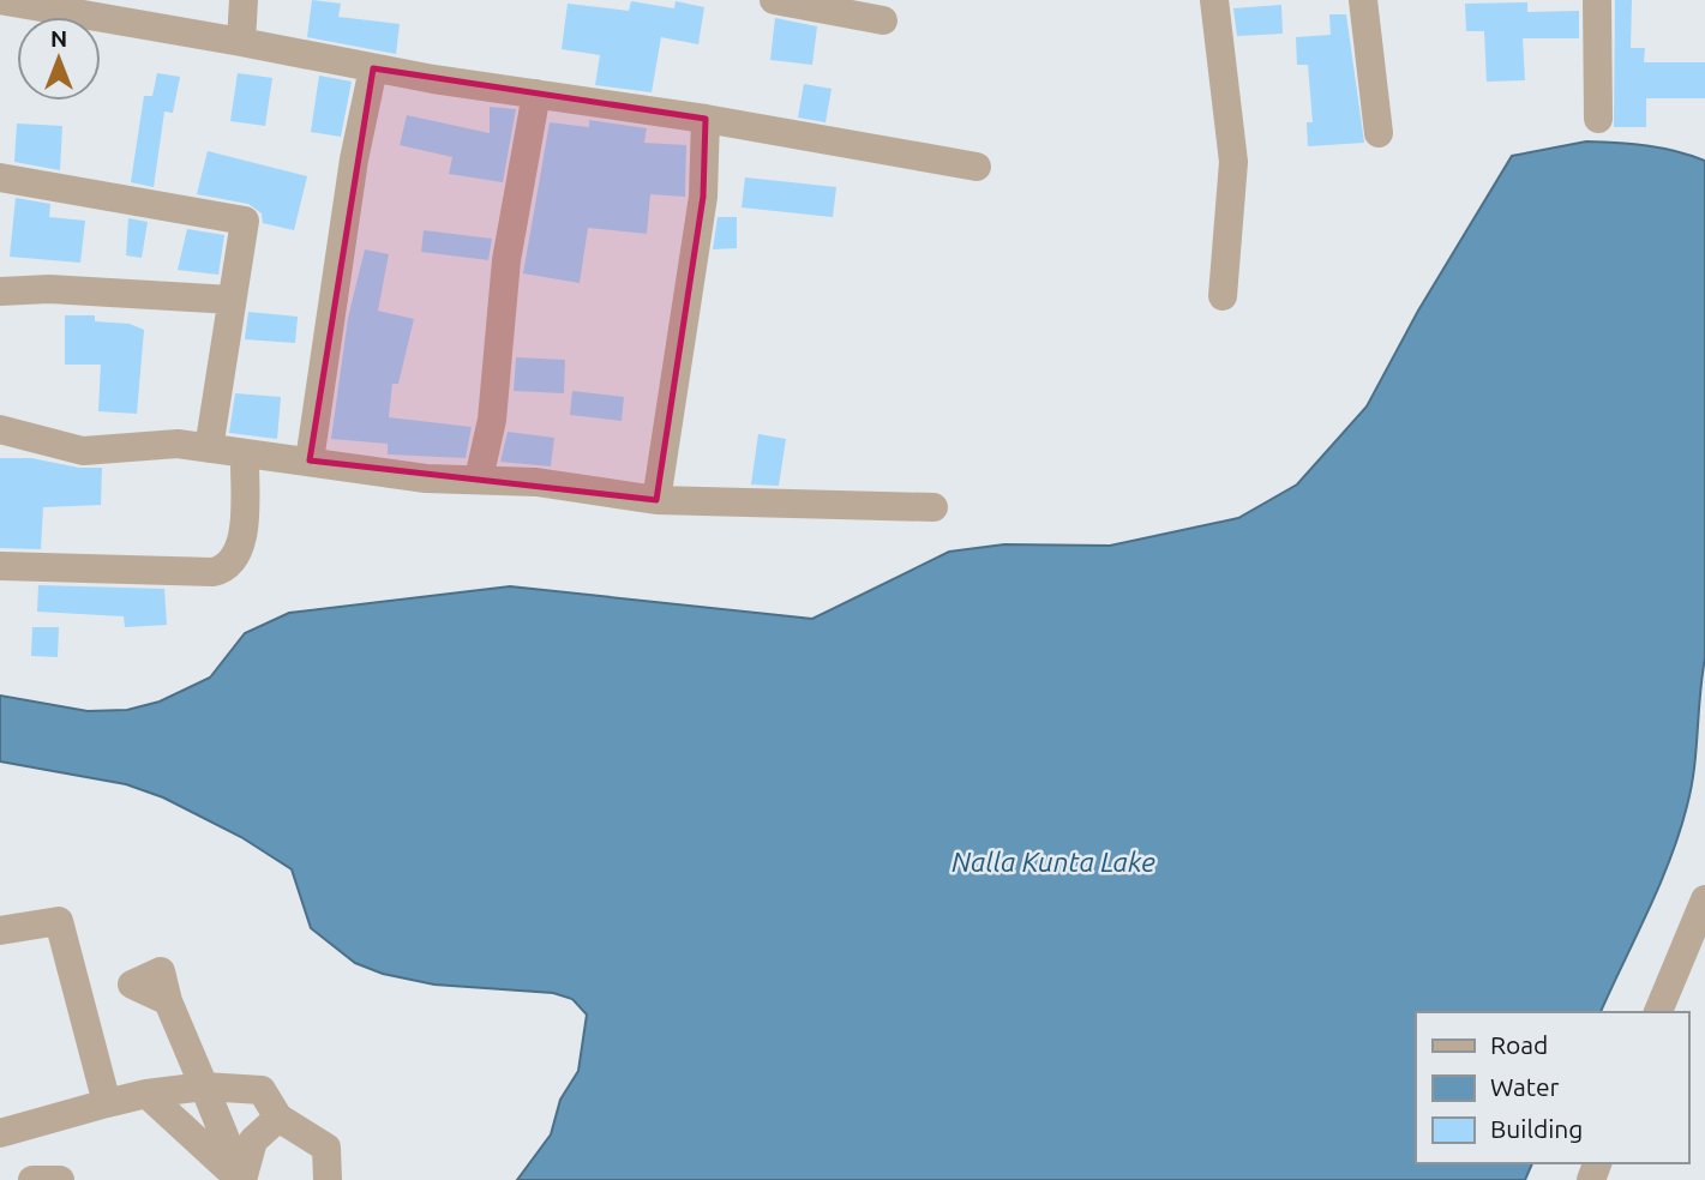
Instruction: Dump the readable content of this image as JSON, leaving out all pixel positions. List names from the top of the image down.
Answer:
{
  "water": ["Nalla Kunta Lake"],
  "legend": ["Road", "Water", "Building"],
  "north": "top"
}
